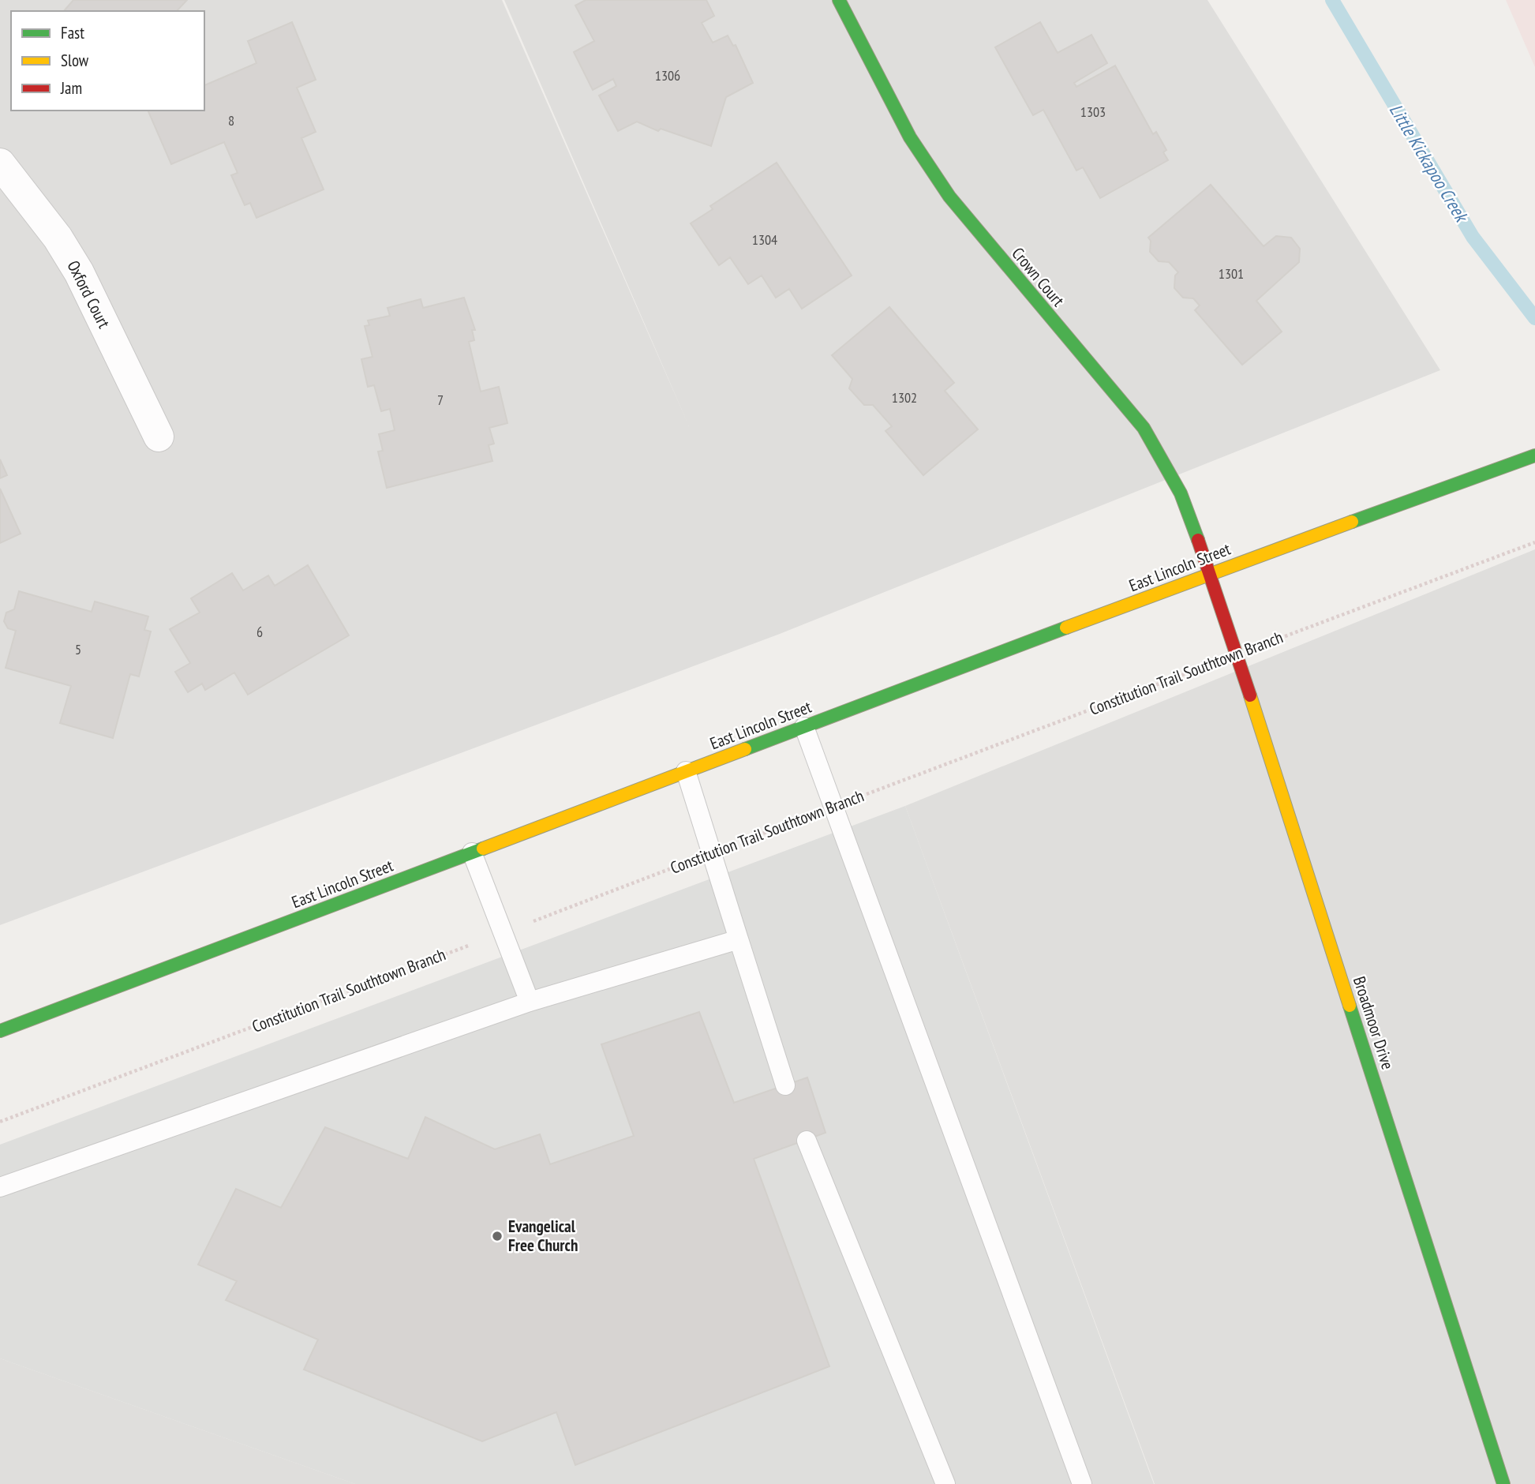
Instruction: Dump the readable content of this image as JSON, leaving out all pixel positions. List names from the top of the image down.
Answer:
{
  "streets": {
    "main road": ["Crown Court", "East Lincoln Street", "Broadmoor Drive"],
    "street": ["Oxford Court"],
    "path": ["Constitution Trail Southtown Branch"]
  },
  "crossings": [
    ["Crown Court", "East Lincoln Street"],
    ["Crown Court", "Broadmoor Drive"],
    ["East Lincoln Street", "Broadmoor Drive"],
    ["Constitution Trail Southtown Branch", "Broadmoor Drive"]
  ],
  "water": ["Little Kickapoo Creek"],
  "places": ["Evangelical Free Church"],
  "house_numbers": [
    "1306",
    "1303",
    "8",
    "1304",
    "1301",
    "1302",
    "7",
    "6",
    "5"
  ],
  "legend": ["Fast", "Slow", "Jam"]
}
